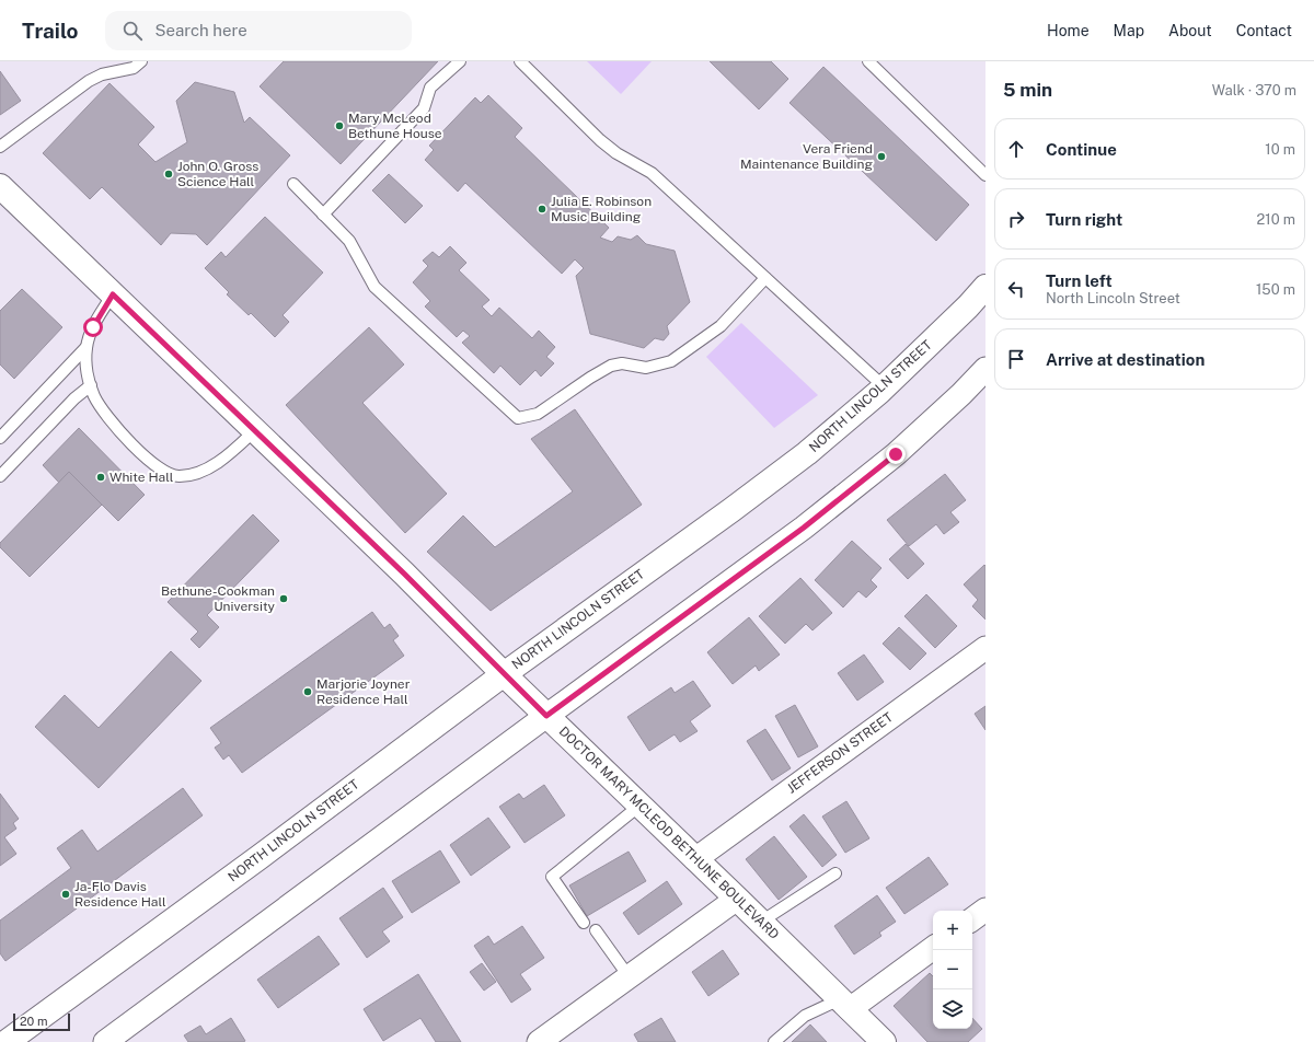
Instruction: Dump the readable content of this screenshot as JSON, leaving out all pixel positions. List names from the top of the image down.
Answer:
{
  "streets": {
    "street": ["NORTH LINCOLN STREET", "JEFFERSON STREET", "DOCTOR MARY MCLEOD BETHUNE BOULEVARD"]
  },
  "crossings": [
    ["NORTH LINCOLN STREET", "DOCTOR MARY MCLEOD BETHUNE BOULEVARD"],
    ["JEFFERSON STREET", "DOCTOR MARY MCLEOD BETHUNE BOULEVARD"]
  ],
  "places": [
    "Mary McLeod Bethune House",
    "Vera Friend Maintenance Building",
    "John O. Gross Science Hall",
    "Julia E. Robinson Music Building",
    "White Hall",
    "Bethune-Cookman University",
    "Marjorie Joyner Residence Hall",
    "Ja-Flo Davis Residence Hall"
  ],
  "scale_bar": "20 m",
  "page": {
    "header": "Trailo",
    "search": "Search here",
    "nav": [
      "Home",
      "Map",
      "About",
      "Contact"
    ],
    "heading": ["5 min", "Walk · 370 m"],
    "list": [
      ["Continue", "10 m"],
      ["Turn right", "210 m"],
      ["Turn left", "North Lincoln Street", "150 m"],
      "Arrive at destination"
    ],
    "map_buttons": ["+", "−"],
    "scale": "20 m"
  }
}
